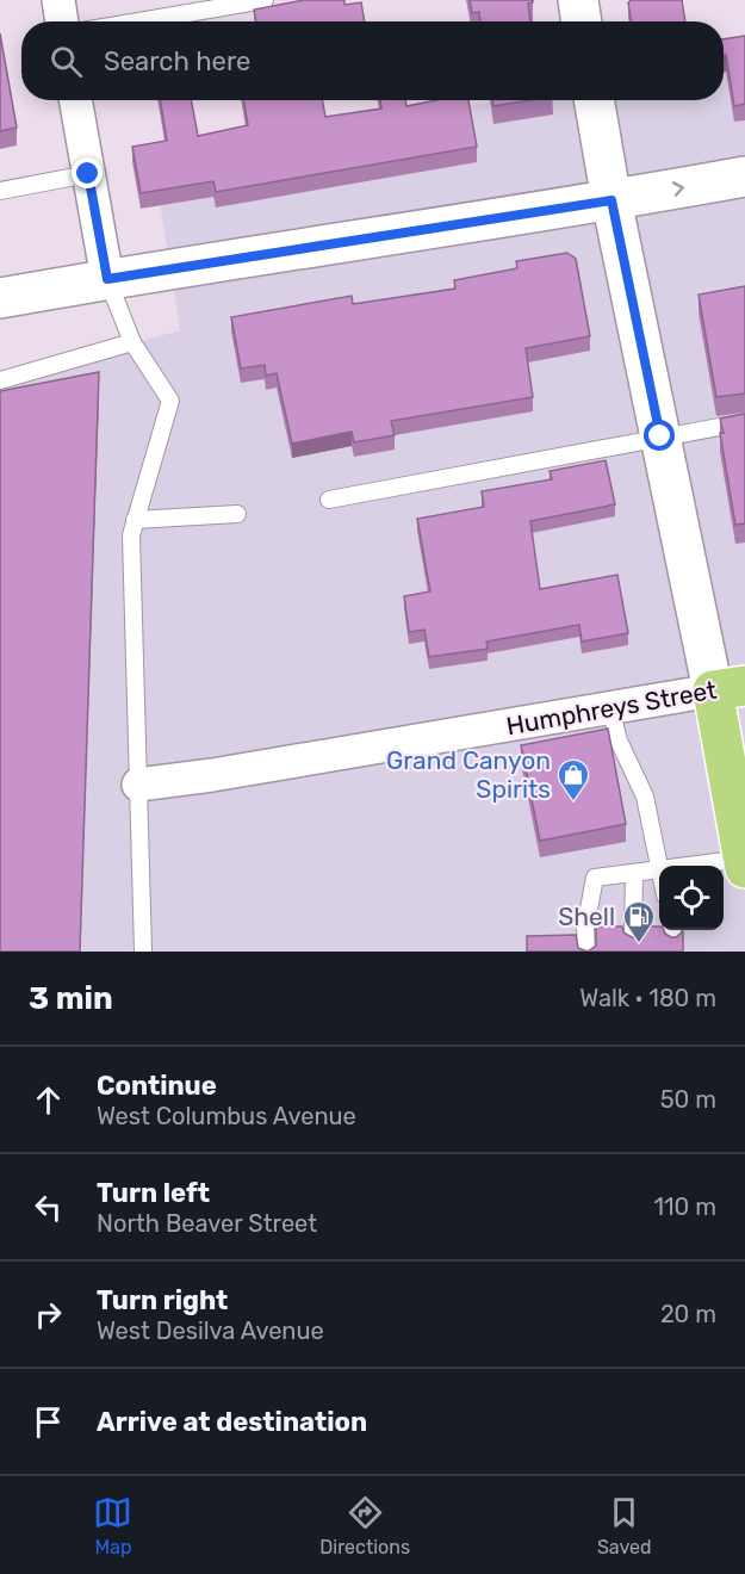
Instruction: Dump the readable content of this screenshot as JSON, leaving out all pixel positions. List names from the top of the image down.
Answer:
{
  "streets": {
    "street": ["Humphreys Street"]
  },
  "places": {
    "shop": ["Grand Canyon Spirits"],
    "fuel station": ["Shell"]
  },
  "page": {
    "search": "Search here",
    "heading": ["3 min", "Walk · 180 m"],
    "list": [
      ["Continue", "West Columbus Avenue", "50 m"],
      ["Turn left", "North Beaver Street", "110 m"],
      ["Turn right", "West Desilva Avenue", "20 m"],
      "Arrive at destination"
    ],
    "nav": ["Map", "Directions", "Saved"]
  }
}
